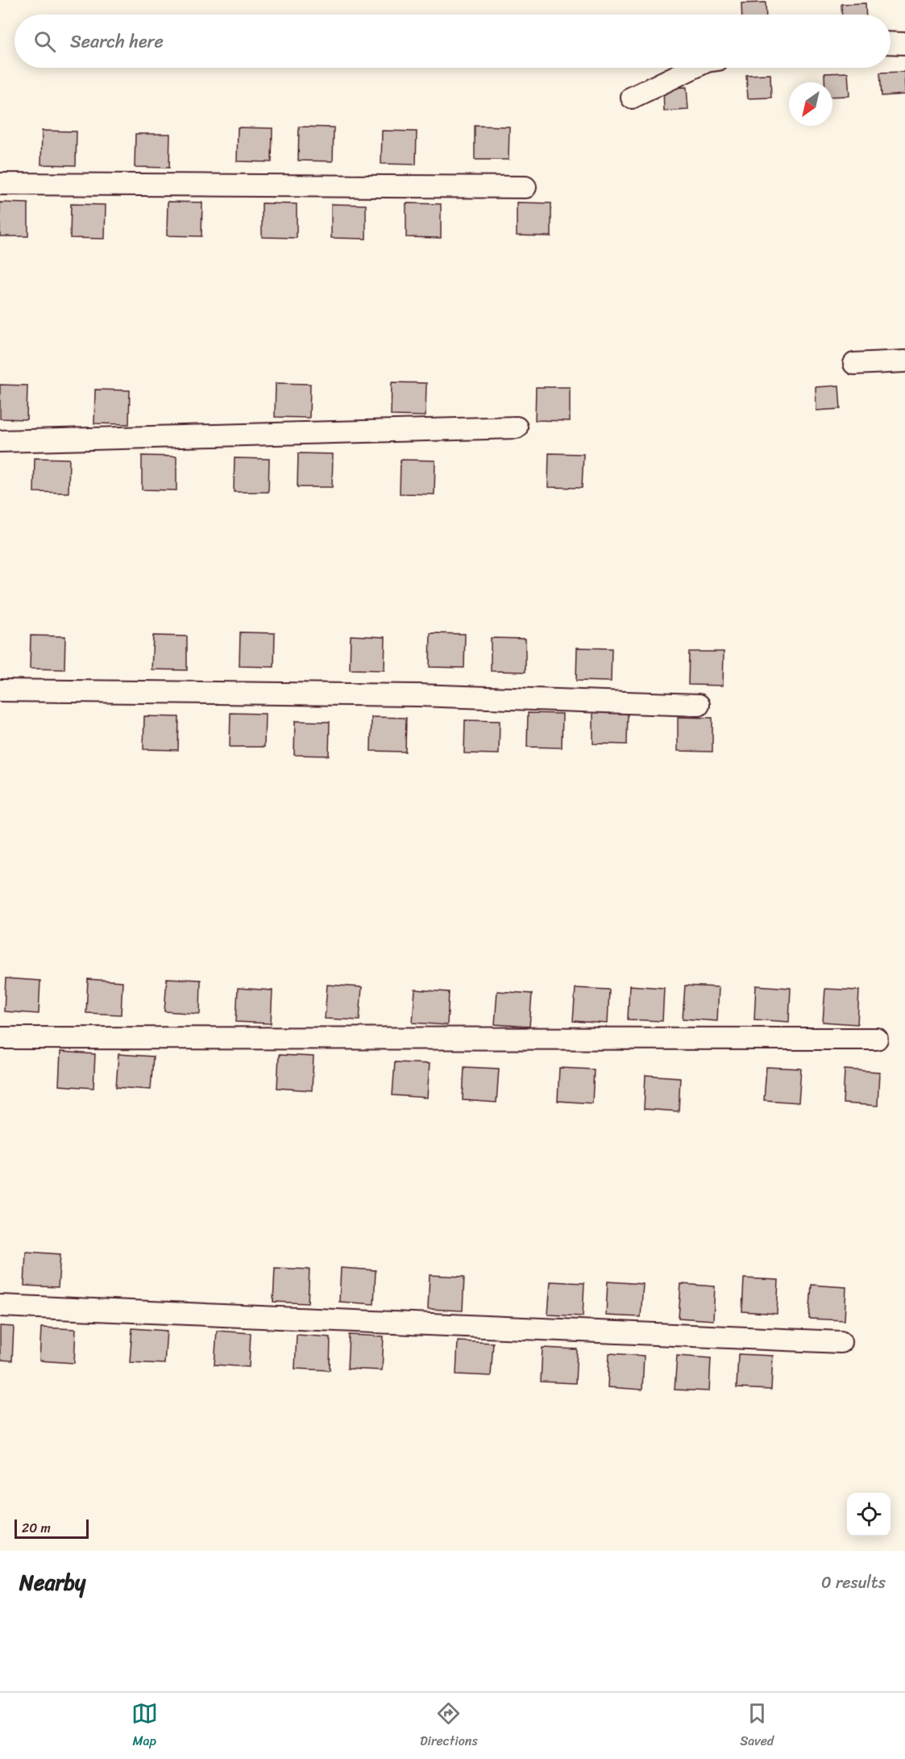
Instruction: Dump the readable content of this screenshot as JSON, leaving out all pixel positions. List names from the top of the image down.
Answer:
{
  "scale_bar": "20 m",
  "north": "bottom left",
  "page": {
    "search": "Search here",
    "scale": "20 m",
    "heading": ["Nearby", "0 results"],
    "nav": ["Map", "Directions", "Saved"]
  }
}
